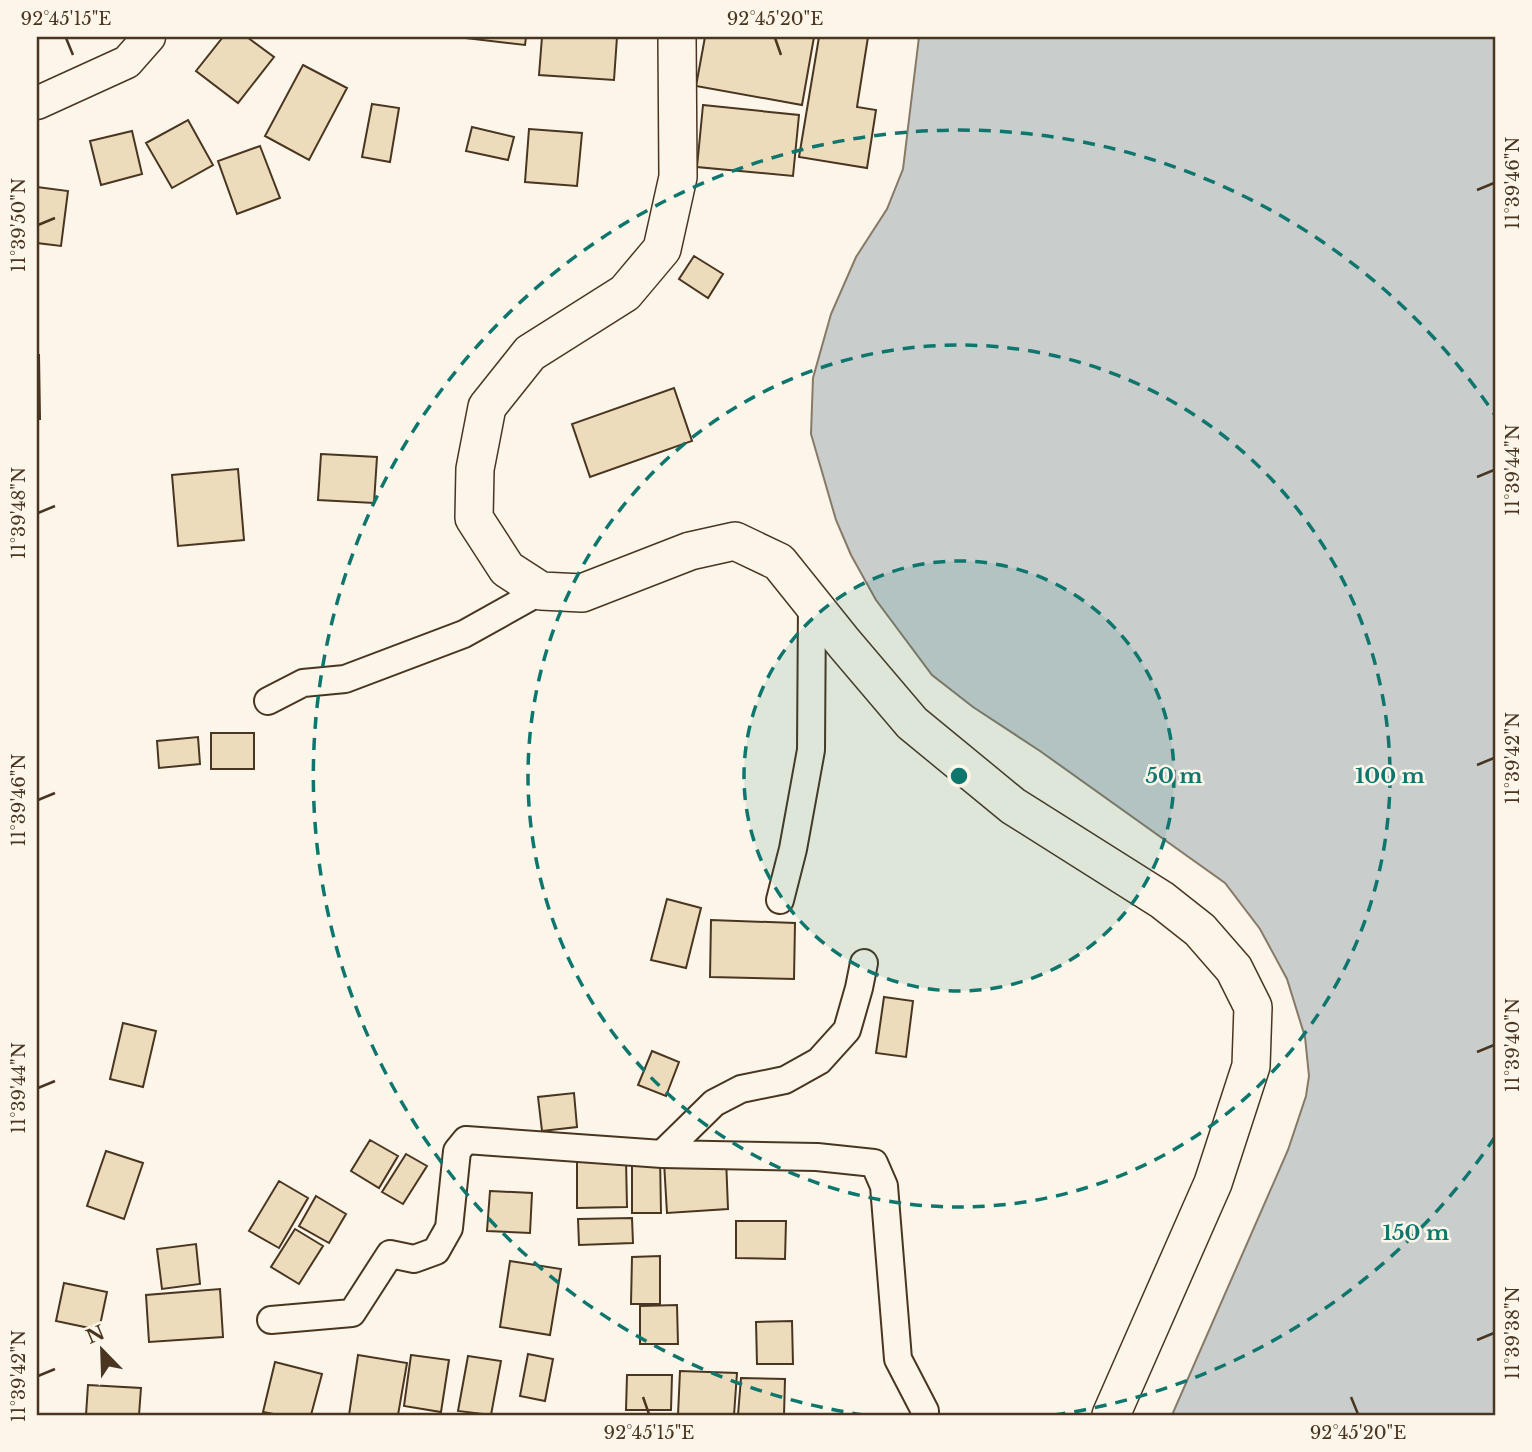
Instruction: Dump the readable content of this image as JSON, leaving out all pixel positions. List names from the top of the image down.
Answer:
{
  "north": "top left",
  "coordinates": [
    "92°45'15\"E",
    "92°45'20\"E",
    "11°39'46\"N",
    "11°39'50\"N",
    "11°39'44\"N",
    "11°39'48\"N",
    "11°39'42\"N",
    "11°39'40\"N",
    "11°39'38\"N"
  ],
  "rings": ["50 m", "100 m", "150 m"]
}
